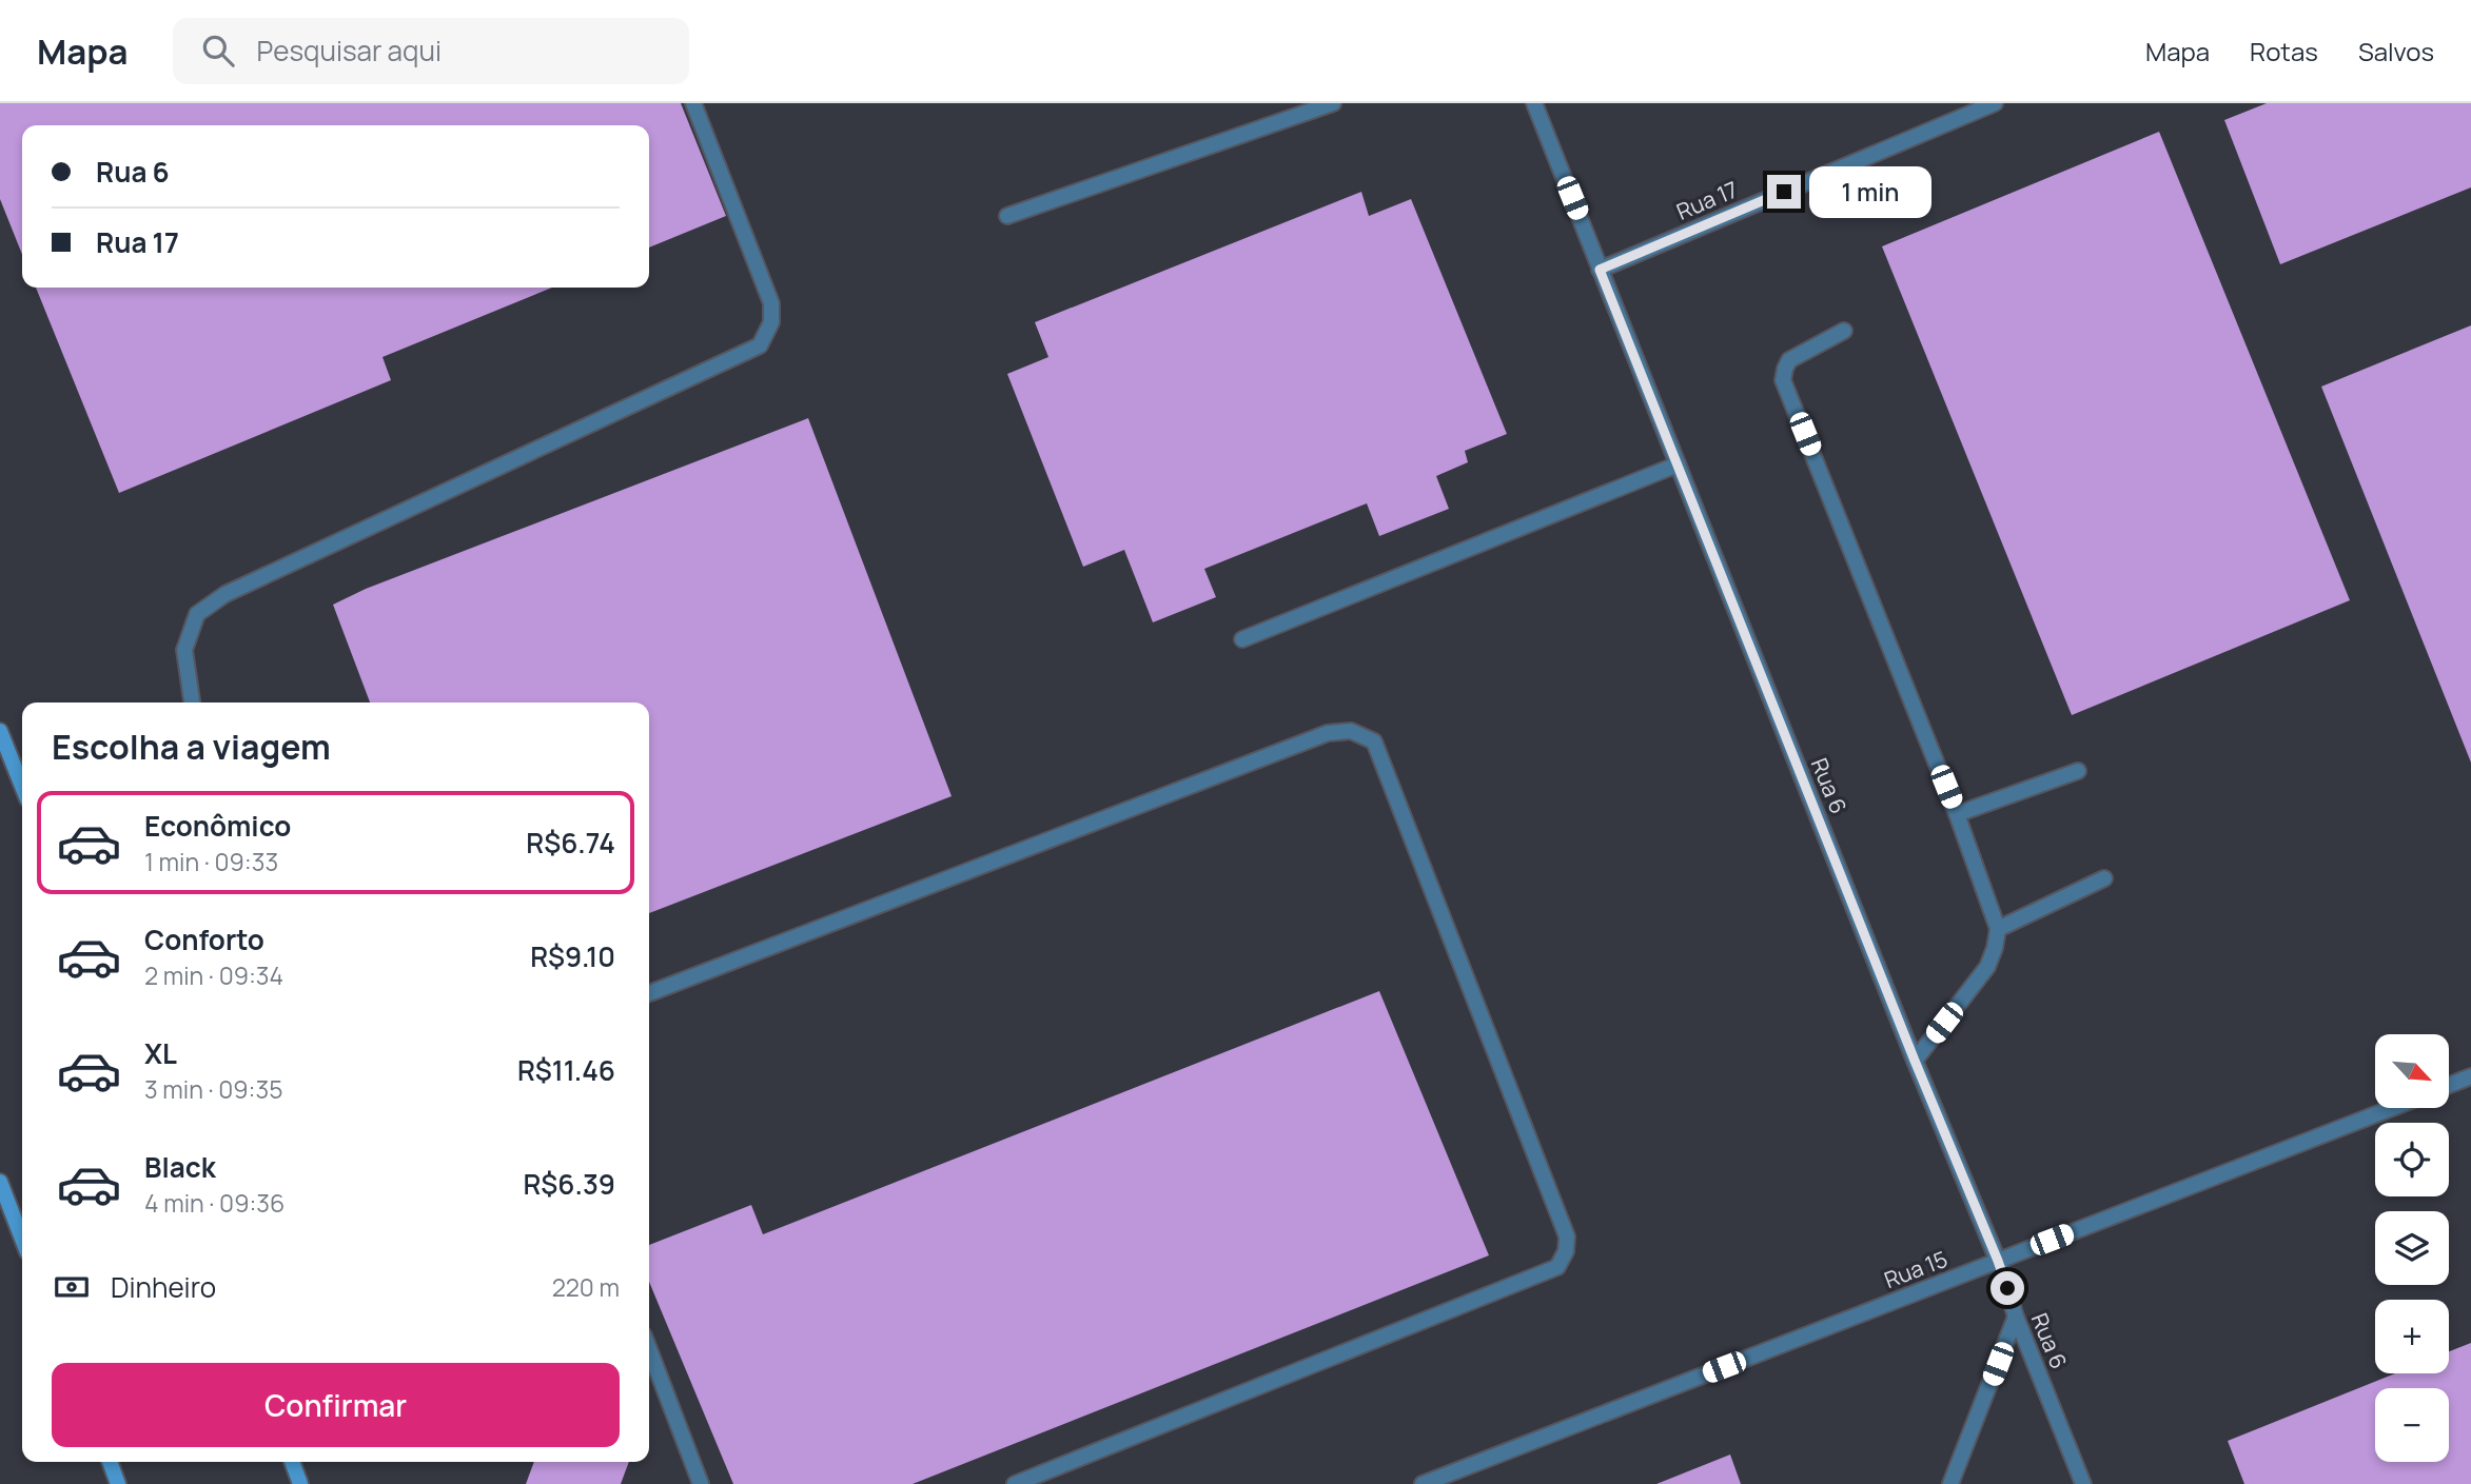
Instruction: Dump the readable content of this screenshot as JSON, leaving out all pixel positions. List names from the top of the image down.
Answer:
{
  "streets": {
    "street": ["Rua 17", "Rua 6", "Rua 15"]
  },
  "crossings": [
    ["Rua 17", "Rua 6"],
    ["Rua 6", "Rua 15"]
  ],
  "north": "bottom right",
  "page": {
    "header": "Mapa",
    "search": "Pesquisar aqui",
    "nav": ["Mapa", "Rotas", "Salvos"],
    "banner": ["Rua 6", "Rua 17"],
    "bubble": "1 min",
    "heading": "Escolha a viagem",
    "list": [
      {
        "name": "Econômico",
        "note": "1 min · 09:33",
        "value": "R$6.74"
      },
      {
        "name": "Conforto",
        "note": "2 min · 09:34",
        "value": "R$9.10"
      },
      {
        "name": "XL",
        "note": "3 min · 09:35",
        "value": "R$11.46"
      },
      {
        "name": "Black",
        "note": "4 min · 09:36",
        "value": "R$6.39"
      }
    ],
    "map_buttons": ["+", "−"],
    "pay": ["Dinheiro", "220 m"],
    "buttons": "Confirmar"
  }
}
